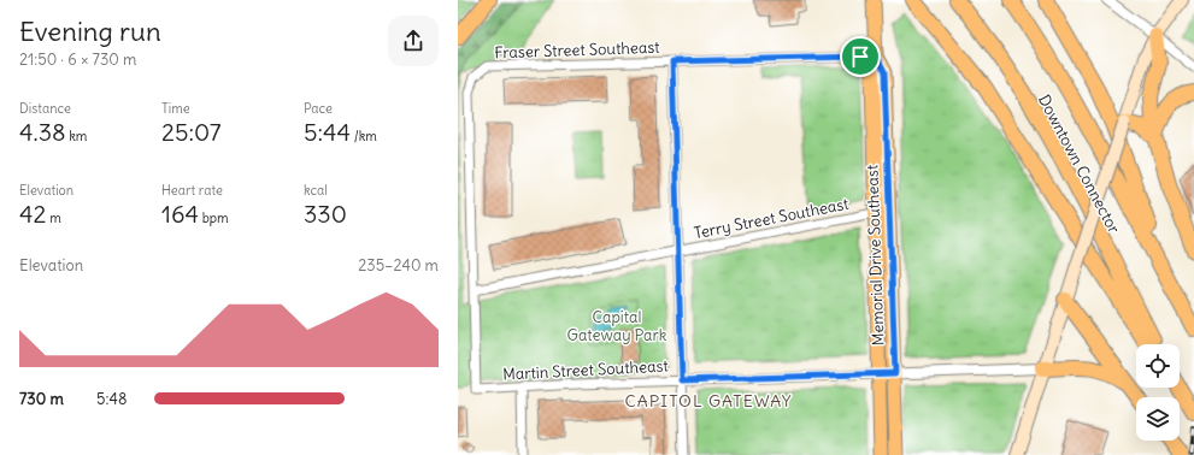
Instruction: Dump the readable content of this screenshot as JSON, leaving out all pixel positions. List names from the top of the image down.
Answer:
{
  "streets": {
    "highway": ["Downtown Connector"],
    "main road": ["Memorial Drive Southeast"],
    "street": ["Fraser Street Southeast", "Terry Street Southeast", "Martin Street Southeast"]
  },
  "crossings": [
    ["Fraser Street Southeast", "Terry Street Southeast"],
    ["Fraser Street Southeast", "Memorial Drive Southeast"],
    ["Fraser Street Southeast", "Martin Street Southeast"],
    ["Terry Street Southeast", "Memorial Drive Southeast"],
    ["Terry Street Southeast", "Martin Street Southeast"],
    ["Memorial Drive Southeast", "Martin Street Southeast"]
  ],
  "districts": ["CAPITOL GATEWAY"],
  "parks": ["Capital Gateway Park"],
  "page": {
    "heading": ["Evening run", "21:50 · 6 × 730 m"],
    "stats": [
      ["Distance", "4.38 km"],
      ["Time", "25:07"],
      ["Pace", "5:44 /km"],
      ["Elevation", "42 m"],
      ["Heart rate", "164 bpm"],
      ["kcal", "330"]
    ],
    "chart": ["Elevation", "235–240 m"],
    "list": [
      {
        "name": "730 m",
        "note": "5:48"
      }
    ]
  }
}
